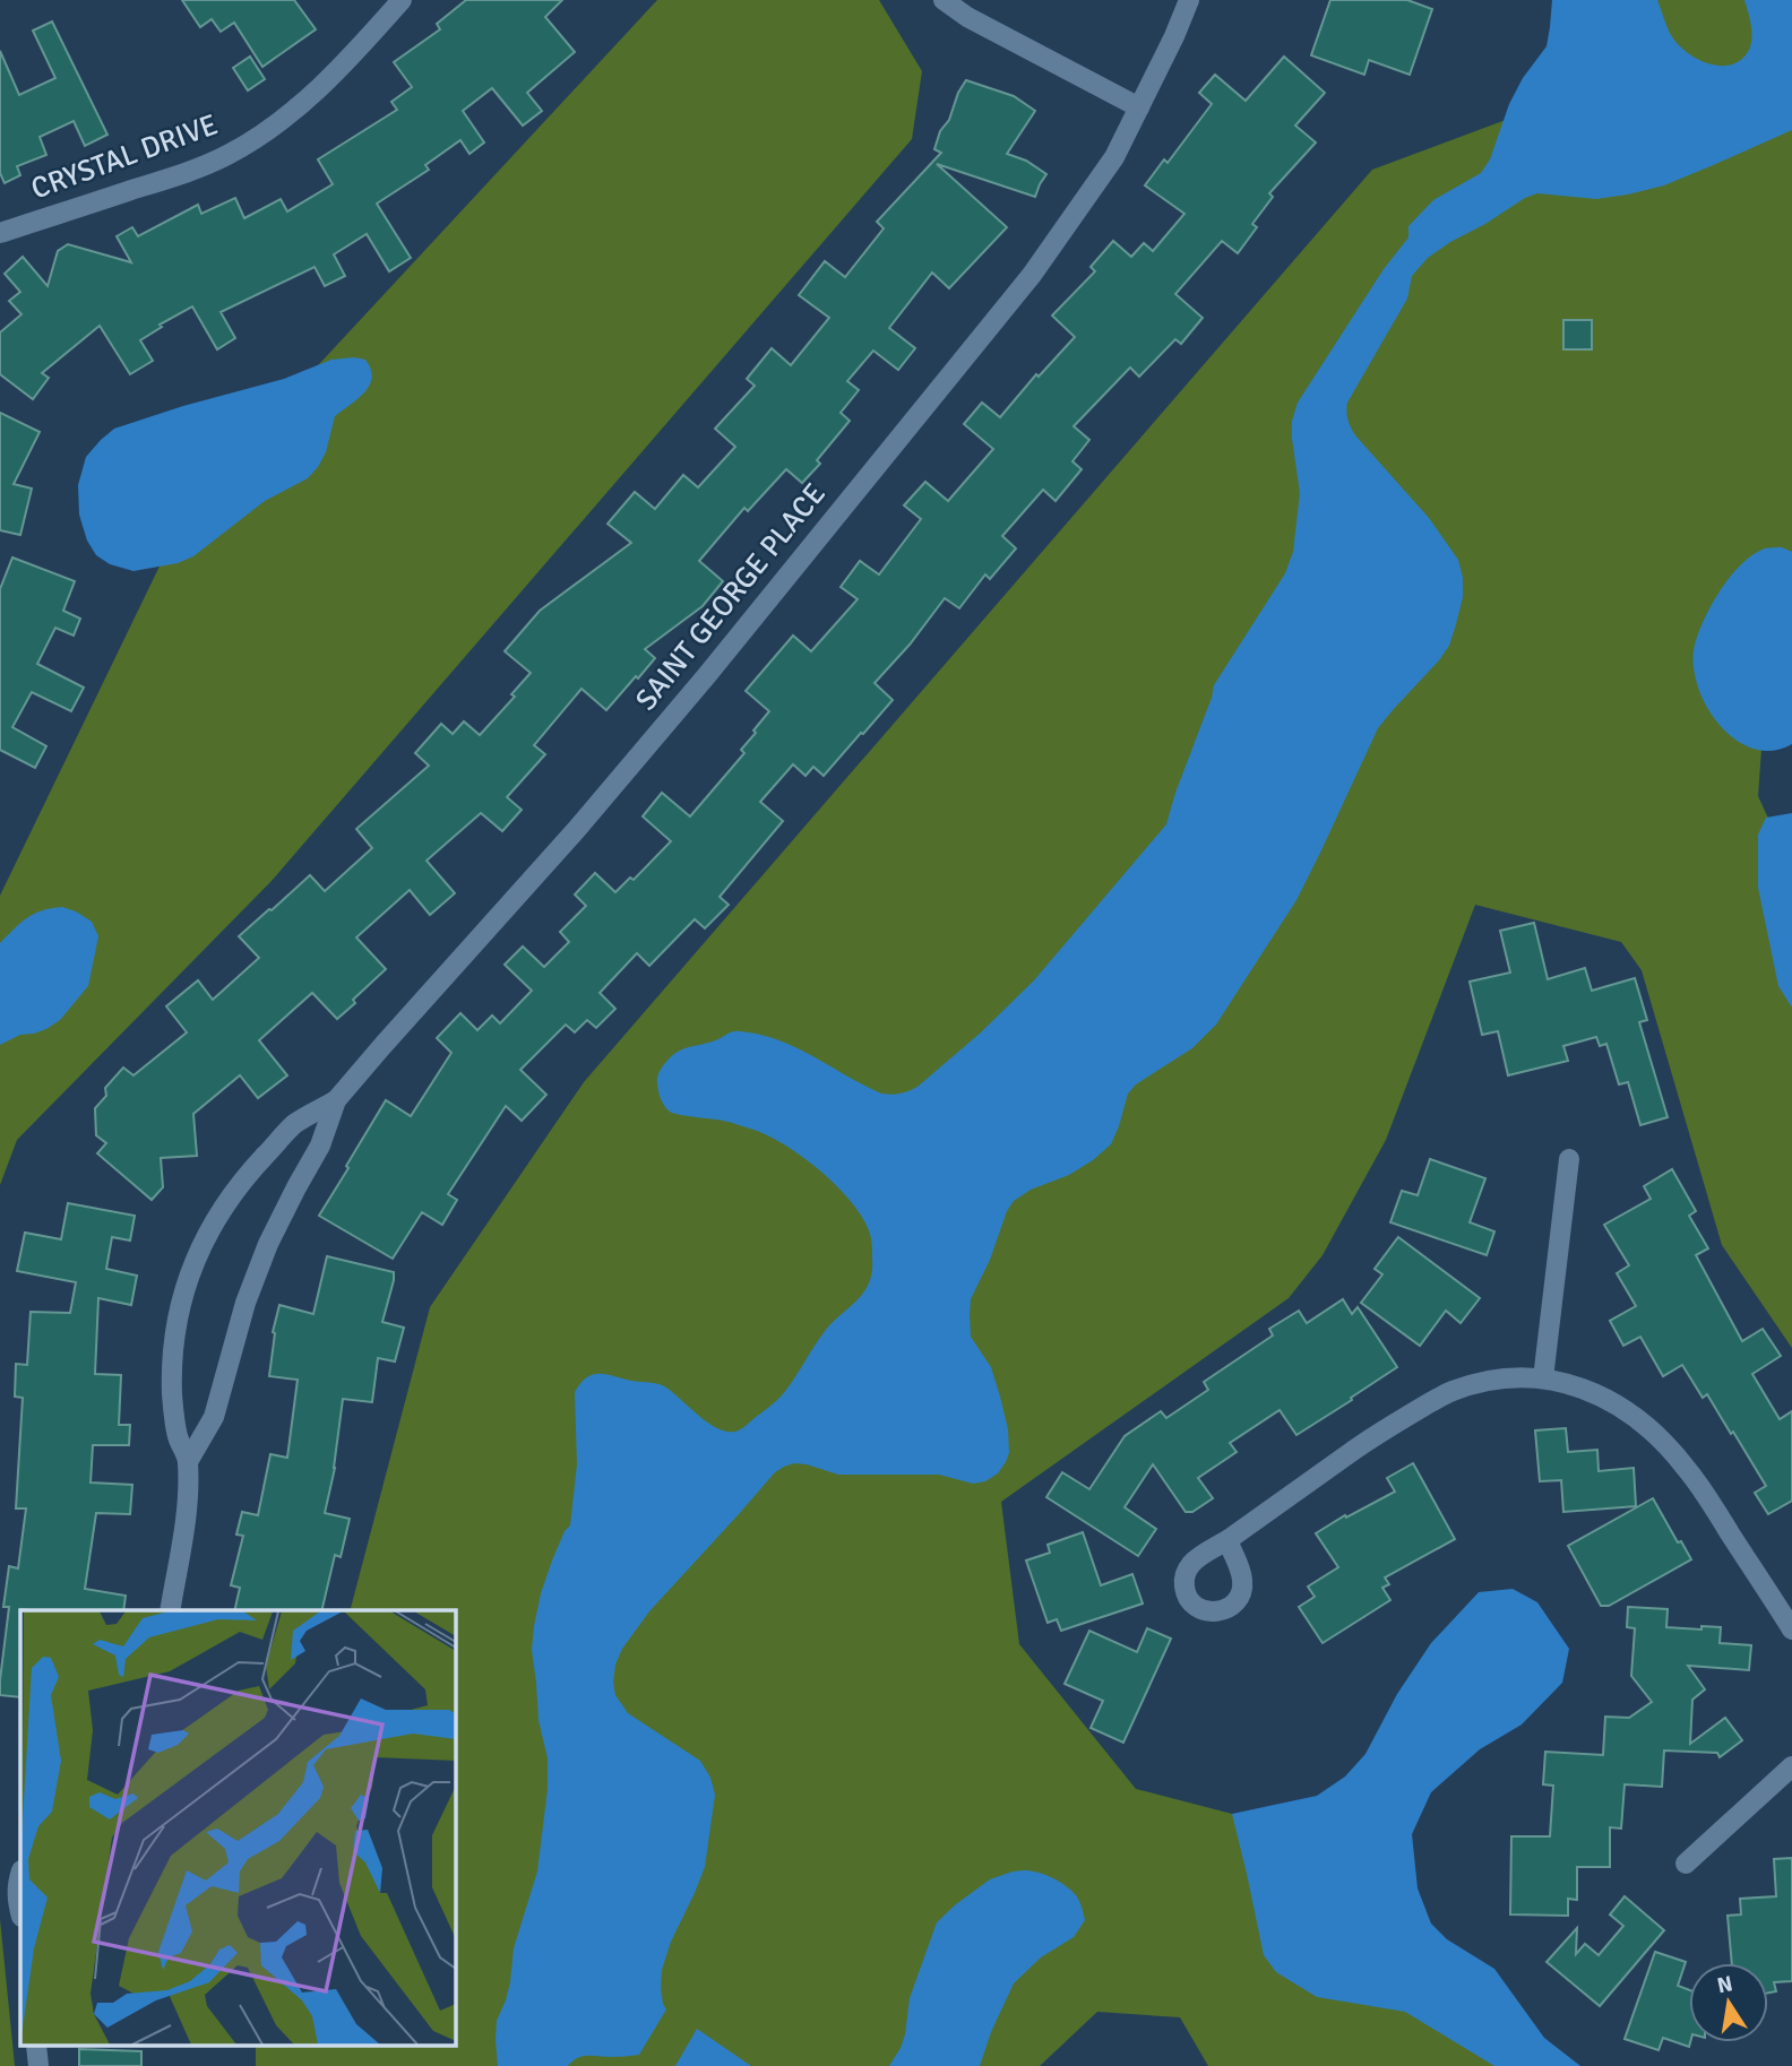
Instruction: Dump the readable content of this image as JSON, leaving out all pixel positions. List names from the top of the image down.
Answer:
{
  "streets": {
    "street": ["CRYSTAL DRIVE", "SAINT GEORGE PLACE"]
  },
  "north": "top"
}
